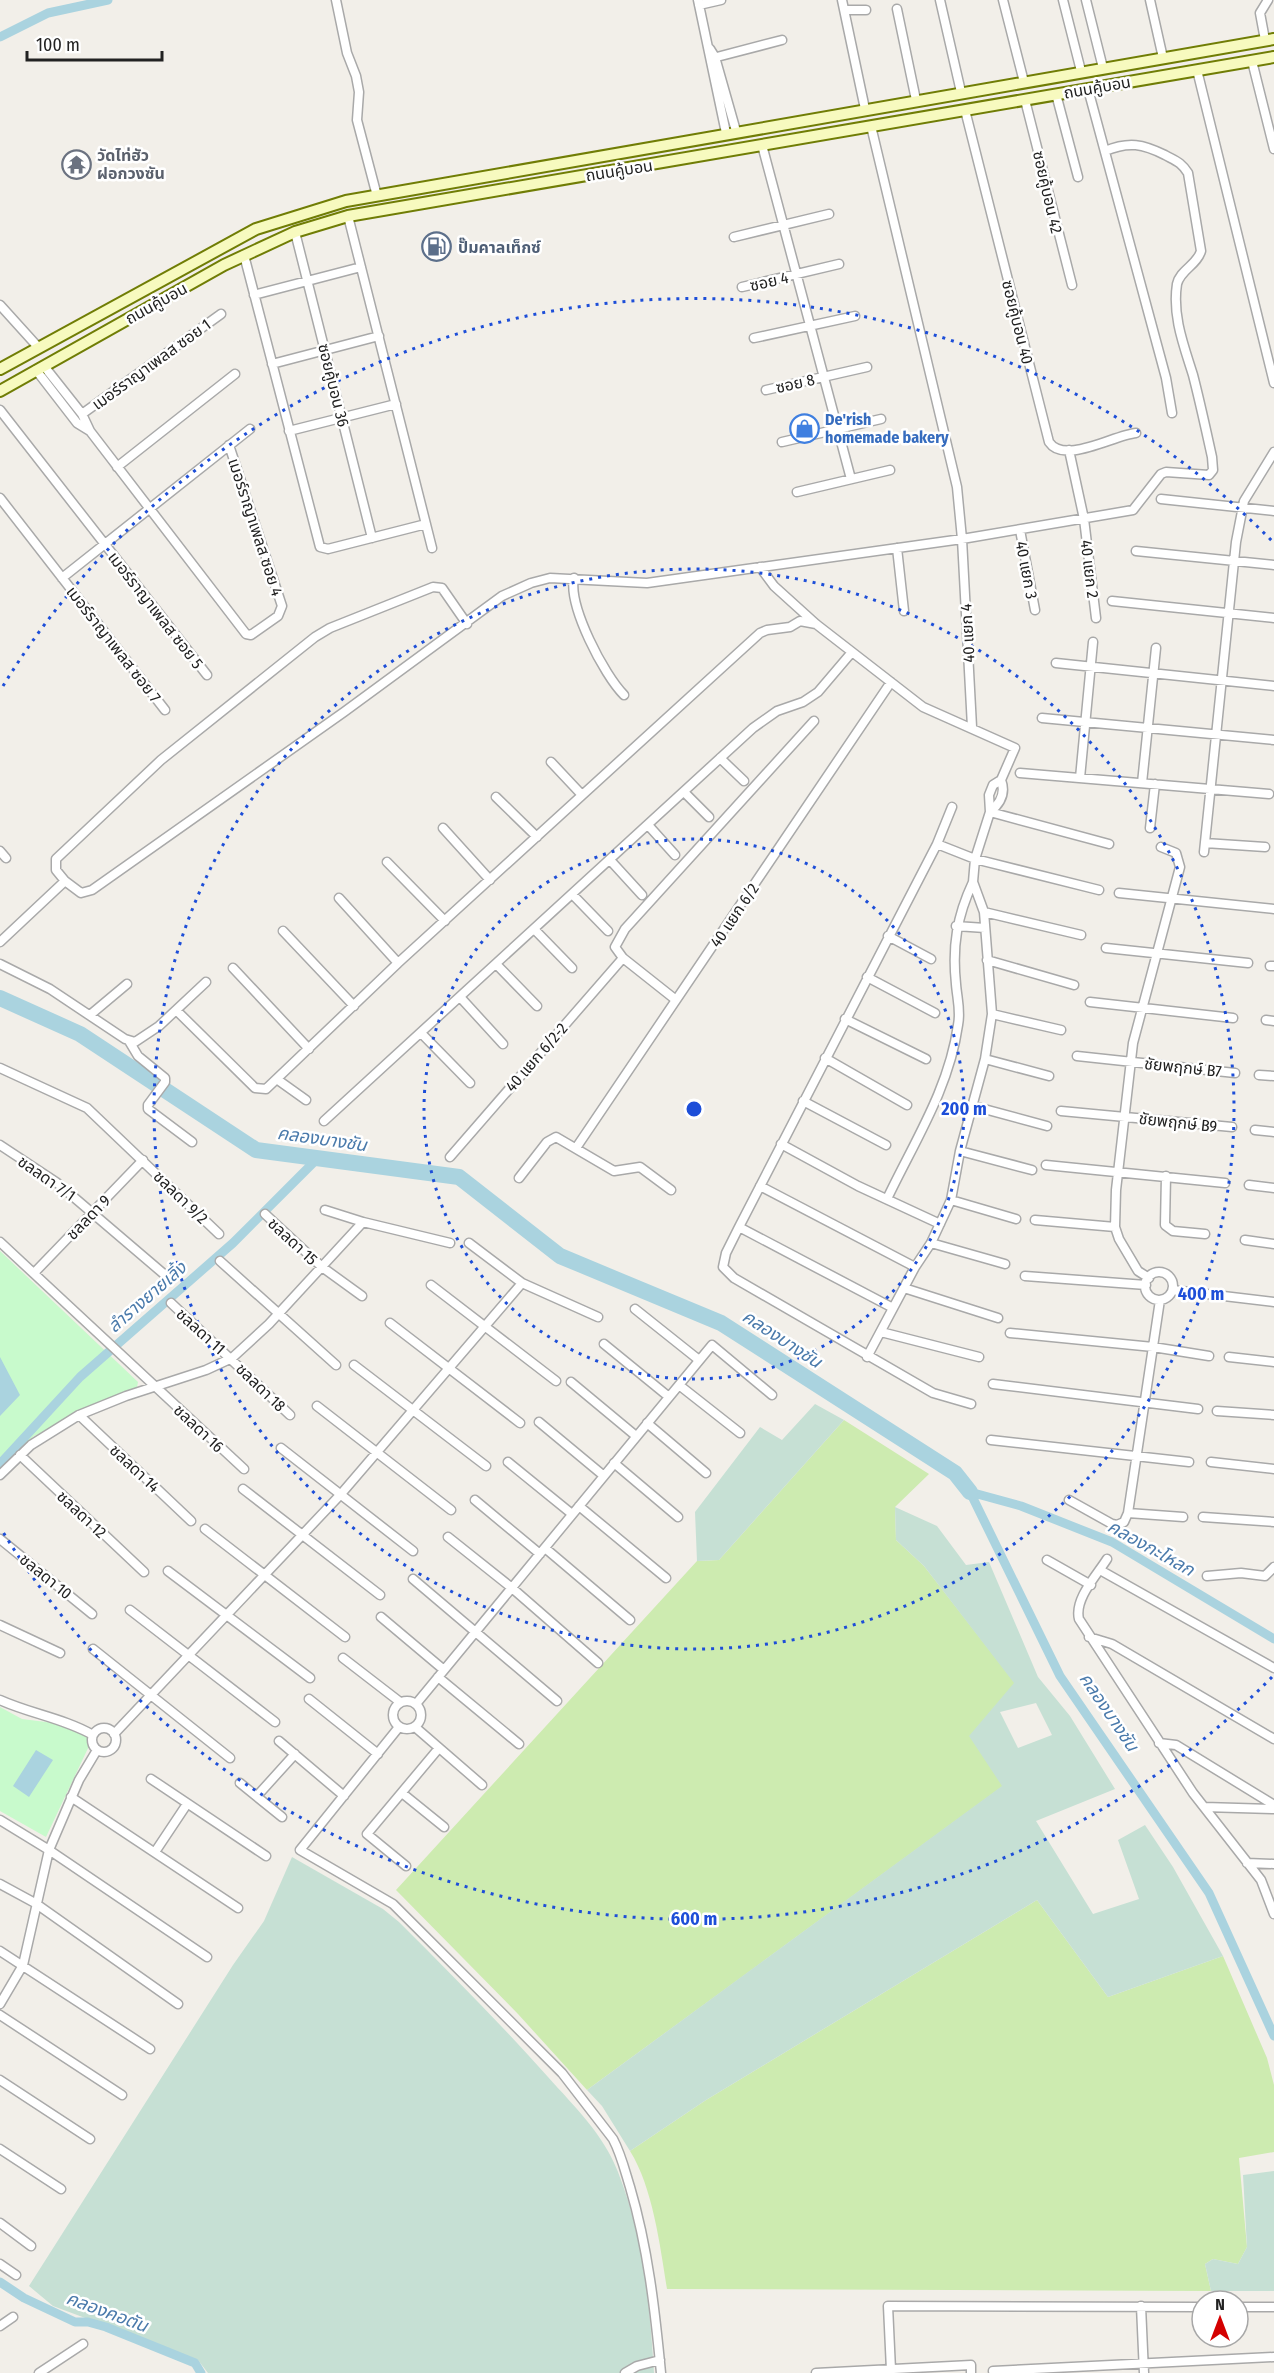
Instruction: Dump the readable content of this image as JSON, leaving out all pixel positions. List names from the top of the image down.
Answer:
{
  "streets": {
    "main road": ["ถนนคู้บอน"],
    "street": [
      "ซอยคู้บอน 42",
      "ซอย 4",
      "ซอยคู้บอน 40",
      "เมอร์ราญาเพลส ซอย 1",
      "ซอย 8",
      "ซอยคู้บอน 36",
      "เมอร์ราญาเพลส ซอย 4",
      "40 แยก 2",
      "40 แยก 3",
      "เมอร์ราญาเพลส ซอย 5",
      "40 แยก 4",
      "เมอร์ราญาเพลส ซอย 7",
      "40 แยก 6/2",
      "40 แยก 6/2-2",
      "ชัยพฤกษ์ B7",
      "ชัยพฤกษ์ B9",
      "ชลลดา 7/1",
      "ชลลดา 9/2",
      "ชลลดา 9",
      "ชลลดา 15",
      "ชลลดา 11",
      "ชลลดา 18",
      "ชลลดา 16",
      "ชลลดา 14",
      "ชลลดา 12",
      "ชลลดา 10"
    ]
  },
  "crossings": [
    ["ถนนคู้บอน", "ซอยคู้บอน 42"],
    ["ถนนคู้บอน", "ซอยคู้บอน 40"],
    ["ถนนคู้บอน", "ซอยคู้บอน 36"],
    ["ถนนคู้บอน", "40 แยก 4"],
    ["ชลลดา 7/1", "ชลลดา 9"],
    ["ชลลดา 9/2", "ชลลดา 9"],
    ["ชลลดา 9", "ชลลดา 16"],
    ["ชลลดา 11", "ชลลดา 18"]
  ],
  "water": [
    "คลองบางชัน",
    "ลำรางยายเลิ้ง",
    "คลองกะโหลก",
    "คลองคอตัน"
  ],
  "places": {
    "temple": ["วัดไท่ฮัว ฝอกวงซัน"],
    "fuel station": ["ปั๊มคาลเท็กซ์"],
    "shop": ["De'rish homemade bakery"]
  },
  "scale_bar": "100 m",
  "north": "top",
  "rings": ["200 m", "400 m", "600 m"]
}
